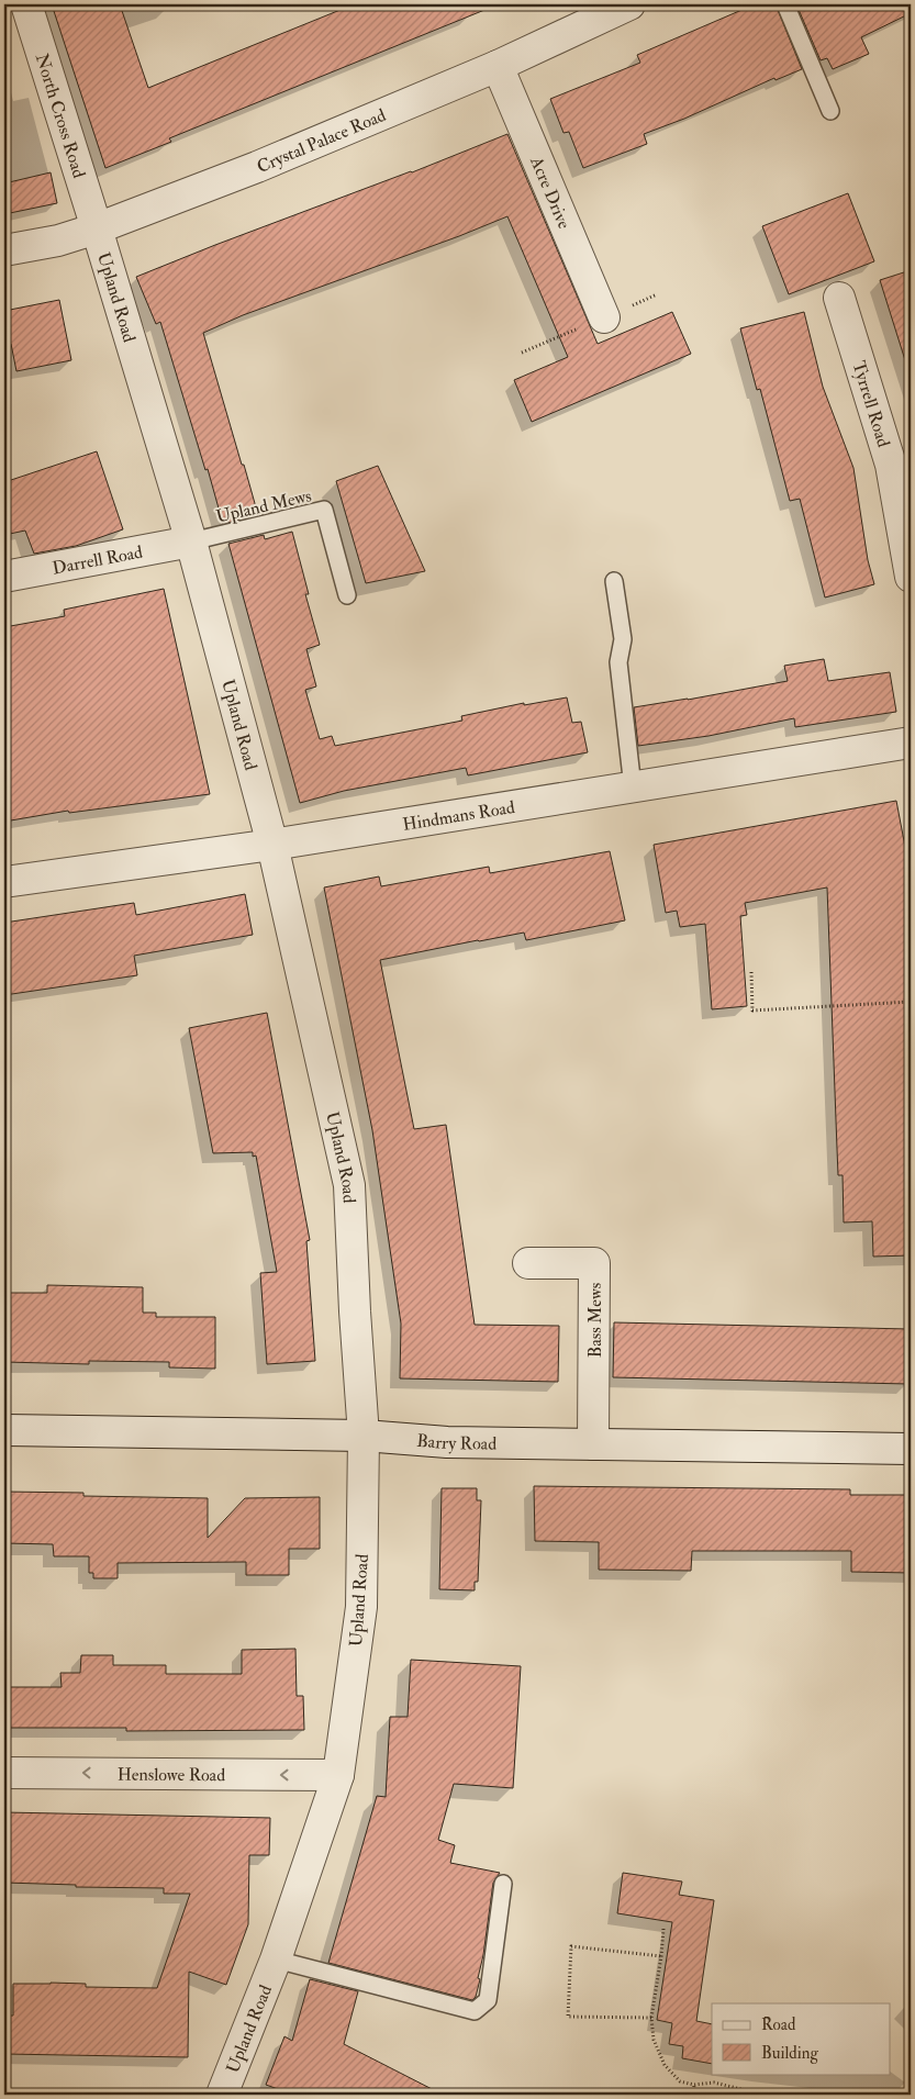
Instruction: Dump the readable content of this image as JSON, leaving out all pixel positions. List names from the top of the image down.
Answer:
{
  "streets": {
    "street": [
      "North Cross Road",
      "Crystal Palace Road",
      "Acre Drive",
      "Upland Road",
      "Tyrrell Road",
      "Darrell Road",
      "Hindmans Road",
      "Bass Mews",
      "Barry Road",
      "Henslowe Road"
    ],
    "lane": ["Upland Mews"]
  },
  "crossings": [
    ["North Cross Road", "Crystal Palace Road"],
    ["North Cross Road", "Upland Road"],
    ["Crystal Palace Road", "Acre Drive"],
    ["Crystal Palace Road", "Upland Road"],
    ["Upland Road", "Upland Mews"],
    ["Upland Road", "Darrell Road"],
    ["Upland Road", "Hindmans Road"],
    ["Upland Road", "Barry Road"],
    ["Upland Road", "Henslowe Road"],
    ["Upland Mews", "Darrell Road"],
    ["Bass Mews", "Barry Road"]
  ],
  "one_way": ["Henslowe Road"],
  "legend": ["Road", "Building"]
}
